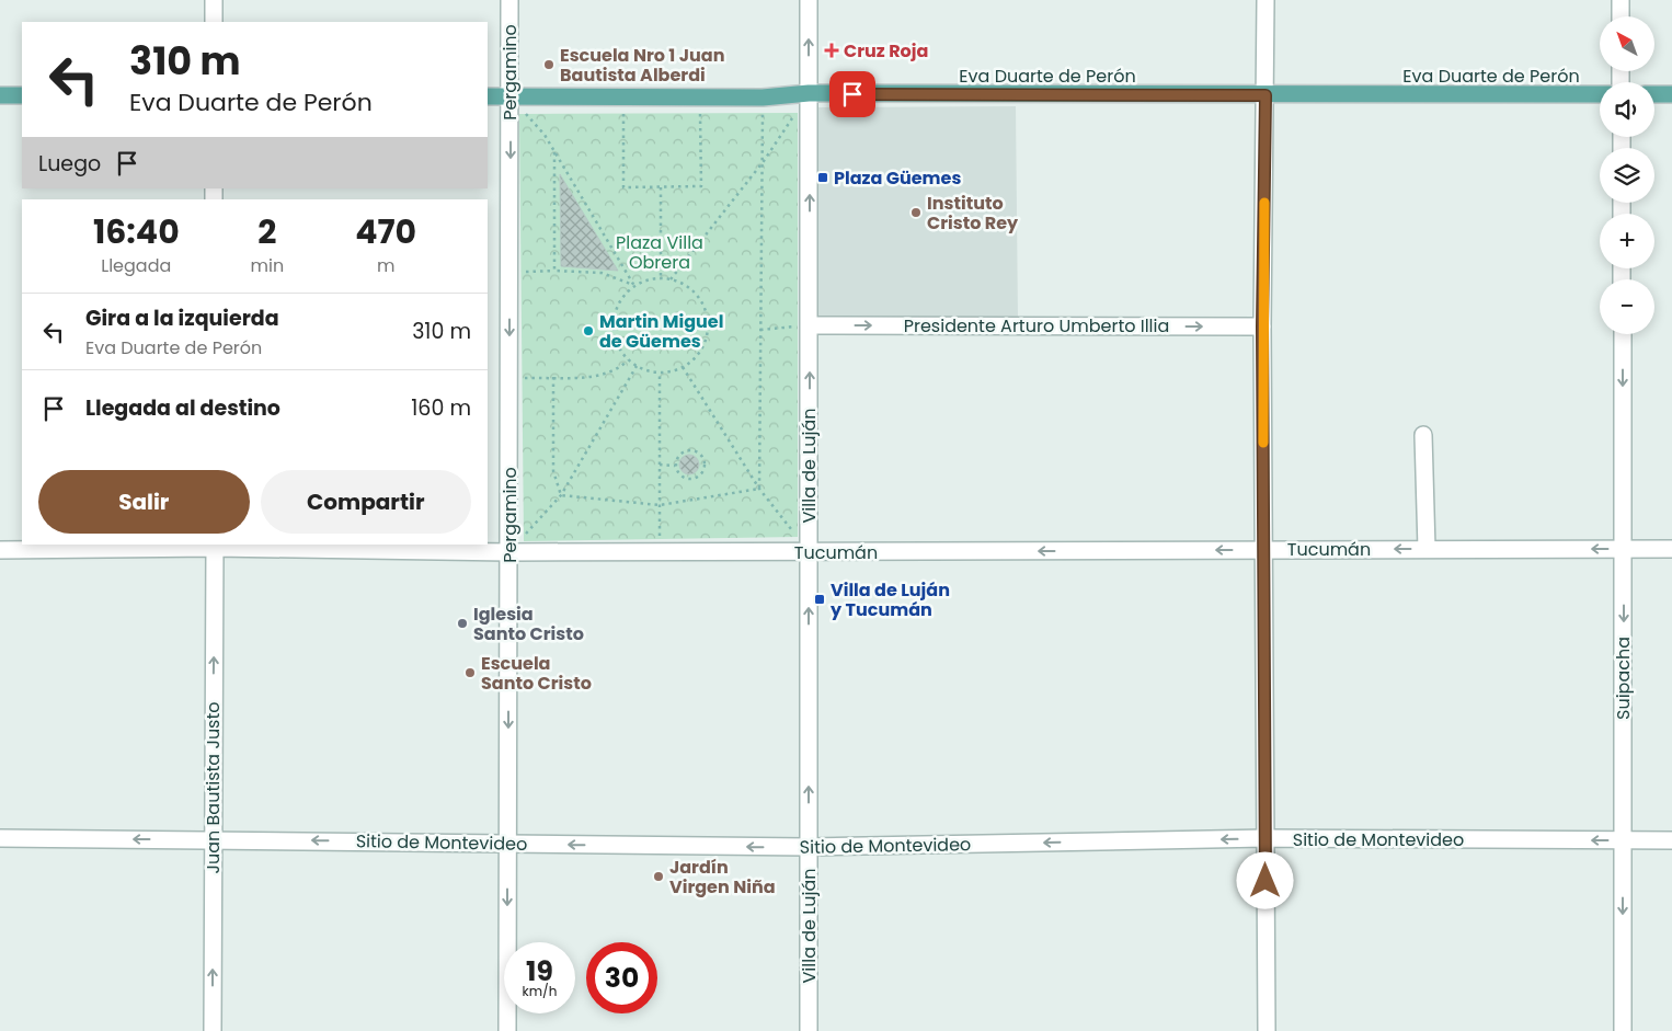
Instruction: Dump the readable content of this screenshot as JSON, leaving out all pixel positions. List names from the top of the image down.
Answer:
{
  "streets": {
    "main road": ["Eva Duarte de Perón"],
    "street": [
      "Pergamino",
      "Presidente Arturo Umberto Illia",
      "Villa de Luján",
      "Tucumán",
      "Suipacha",
      "Juan Bautista Justo",
      "Sitio de Montevideo"
    ]
  },
  "crossings": [
    ["Pergamino", "Eva Duarte de Perón"],
    ["Pergamino", "Tucumán"],
    ["Pergamino", "Sitio de Montevideo"],
    ["Eva Duarte de Perón", "Villa de Luján"],
    ["Presidente Arturo Umberto Illia", "Villa de Luján"],
    ["Villa de Luján", "Tucumán"],
    ["Villa de Luján", "Sitio de Montevideo"],
    ["Tucumán", "Suipacha"],
    ["Tucumán", "Juan Bautista Justo"],
    ["Suipacha", "Sitio de Montevideo"],
    ["Juan Bautista Justo", "Sitio de Montevideo"]
  ],
  "one_way": [
    "Pergamino",
    "Presidente Arturo Umberto Illia",
    "Villa de Luján",
    "Tucumán",
    "Suipacha",
    "Juan Bautista Justo",
    "Sitio de Montevideo"
  ],
  "parks": ["Plaza Villa Obrera"],
  "places": {
    "health": ["Cruz Roja"],
    "other": [
      "Escuela Nro 1 Juan Bautista Alberdi",
      "Instituto Cristo Rey",
      "Martin Miguel de Güemes",
      "Iglesia Santo Cristo",
      "Escuela Santo Cristo",
      "Jardín Virgen Niña"
    ],
    "transit": ["Plaza Güemes", "Villa de Luján y Tucumán"]
  },
  "north": "top left",
  "page": {
    "map_buttons": ["+", "−"],
    "turn": ["310 m", "Eva Duarte de Perón"],
    "then": "Luego",
    "eta": [
      "16:40",
      "Llegada",
      "2",
      "min",
      "470",
      "m"
    ],
    "list": [
      {
        "name": "Gira a la izquierda",
        "note": "Eva Duarte de Perón",
        "value": "310 m"
      },
      {
        "name": "Llegada al destino",
        "value": "160 m"
      }
    ],
    "buttons": ["Salir", "Compartir"],
    "speed": "19 km/h",
    "limit": "30"
  }
}
